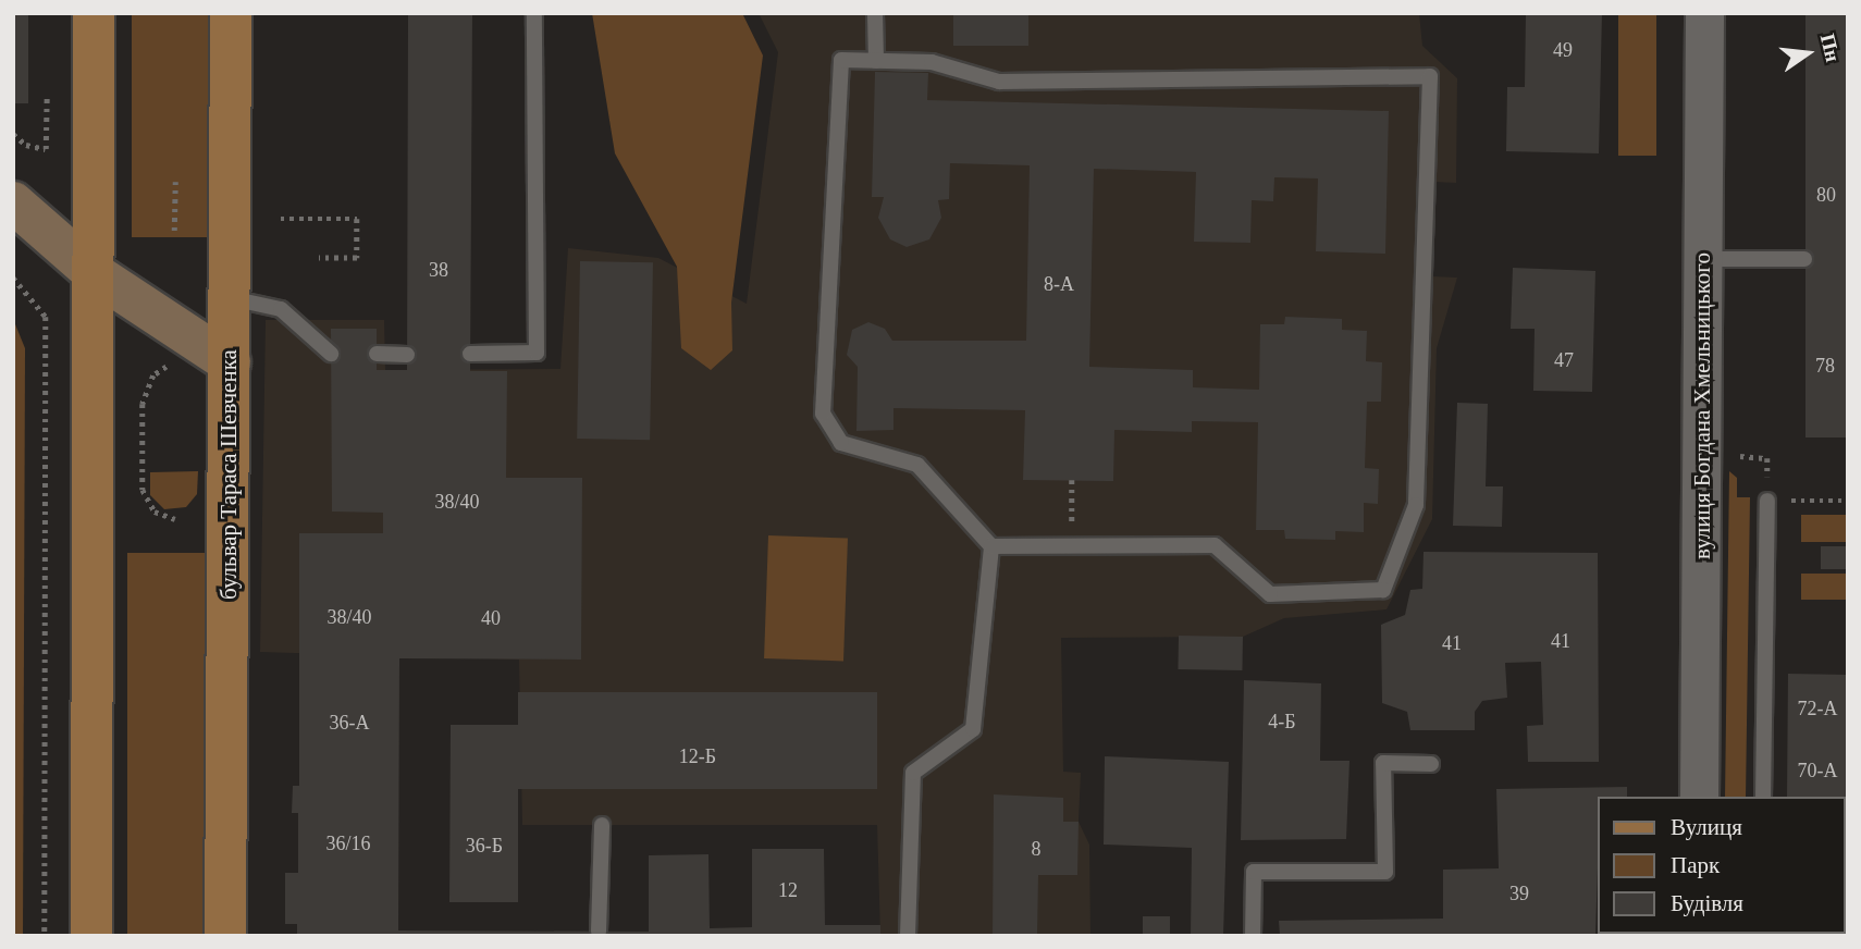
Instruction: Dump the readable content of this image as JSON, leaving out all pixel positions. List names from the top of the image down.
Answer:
{
  "streets": {
    "main road": ["бульвар Тараса Шевченка"],
    "street": ["вулиця Богдана Хмельницького"]
  },
  "house_numbers": [
    "49",
    "80",
    "38",
    "8-А",
    "47",
    "78",
    "38/40",
    "38/40",
    "40",
    "41",
    "41",
    "72-А",
    "4-Б",
    "36-А",
    "12-Б",
    "70-А",
    "36/16",
    "36-Б",
    "8",
    "12",
    "39"
  ],
  "legend": ["Вулиця", "Парк", "Будівля"],
  "north": "right"
}
